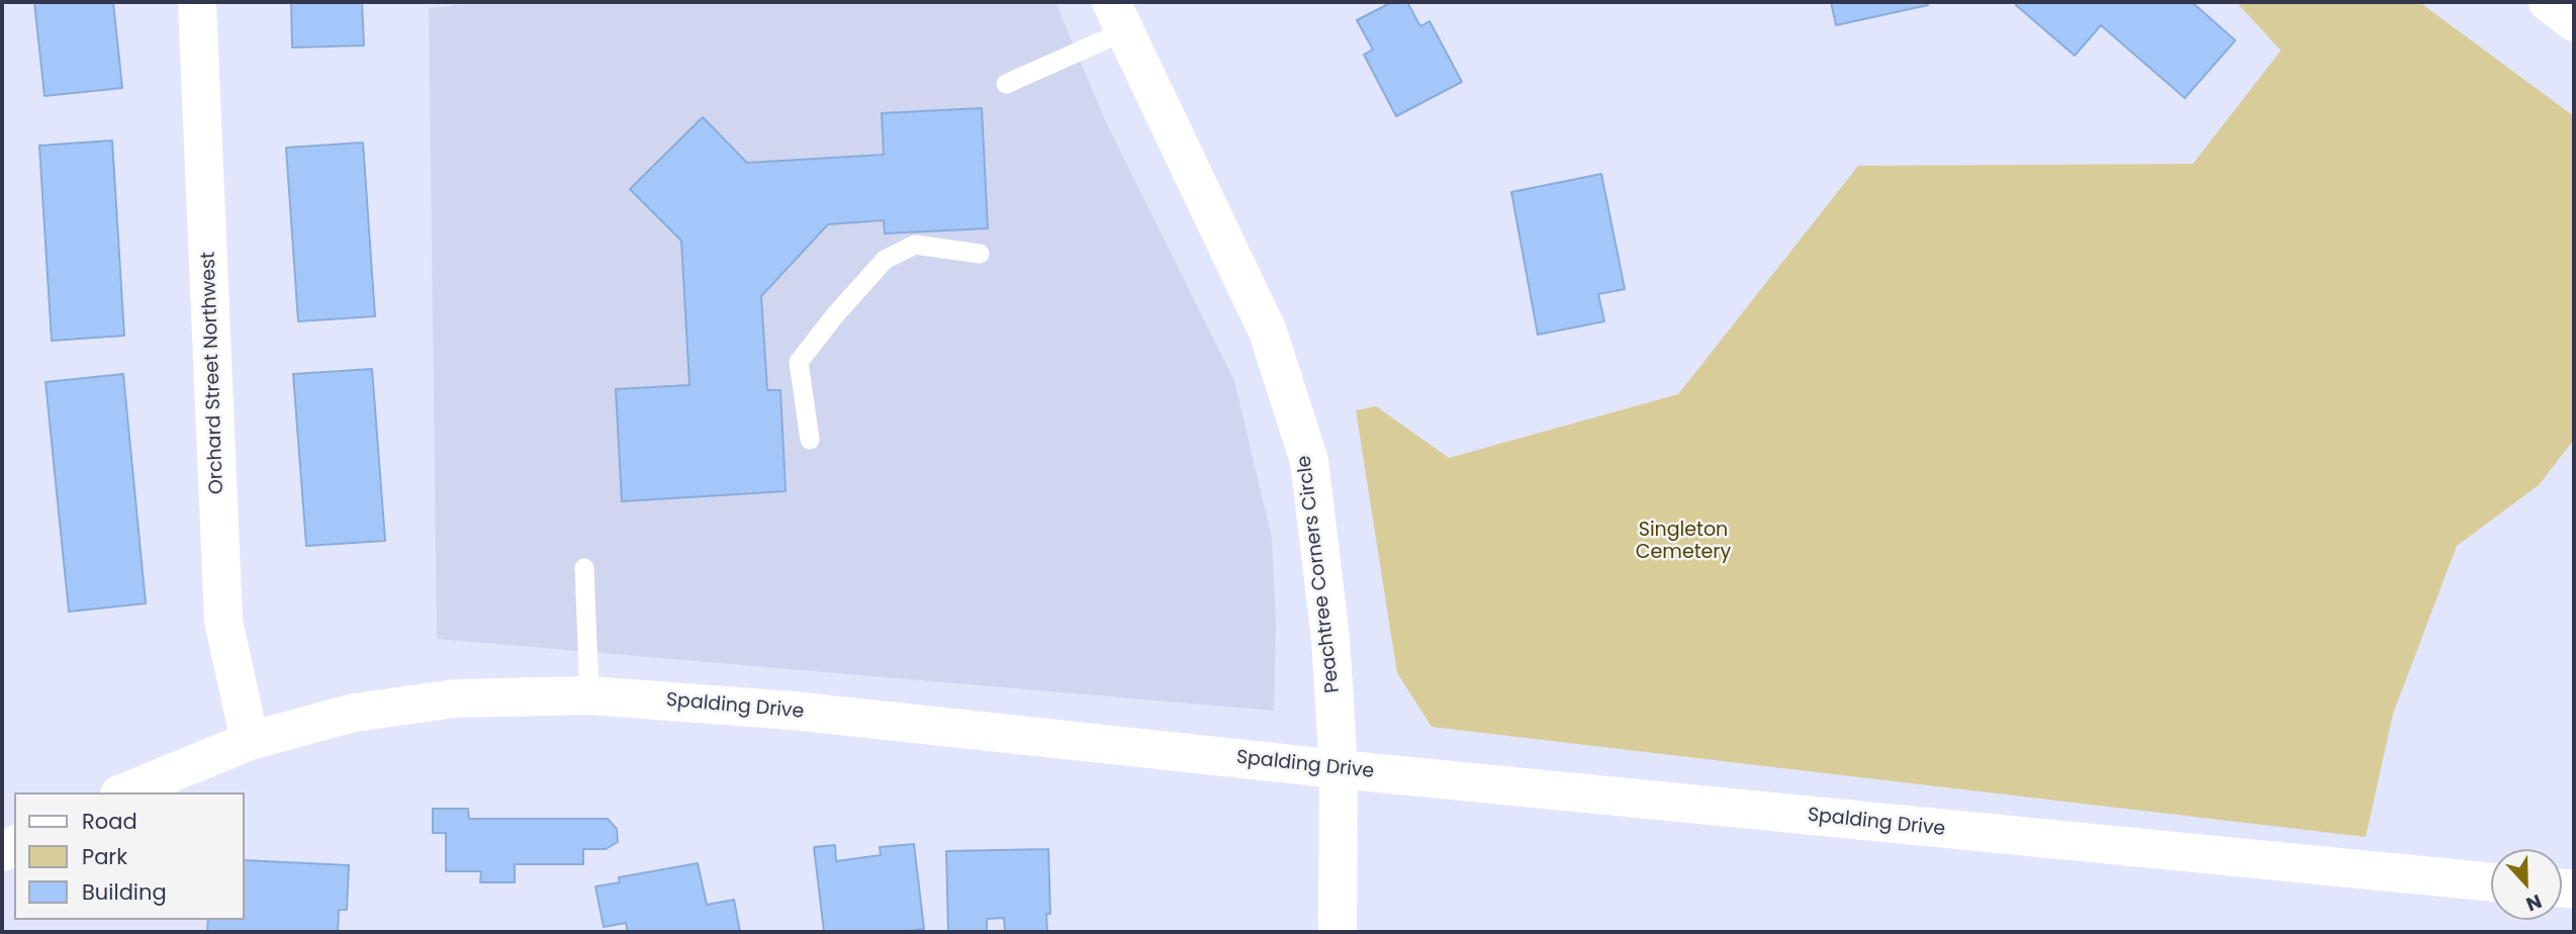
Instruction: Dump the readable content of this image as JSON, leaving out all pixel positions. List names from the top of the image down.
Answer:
{
  "streets": {
    "main road": ["Orchard Street Northwest", "Peachtree Corners Circle", "Spalding Drive"]
  },
  "crossings": [
    ["Orchard Street Northwest", "Spalding Drive"],
    ["Peachtree Corners Circle", "Spalding Drive"]
  ],
  "parks": ["Singleton Cemetery"],
  "legend": ["Road", "Park", "Building"],
  "north": "bottom"
}
